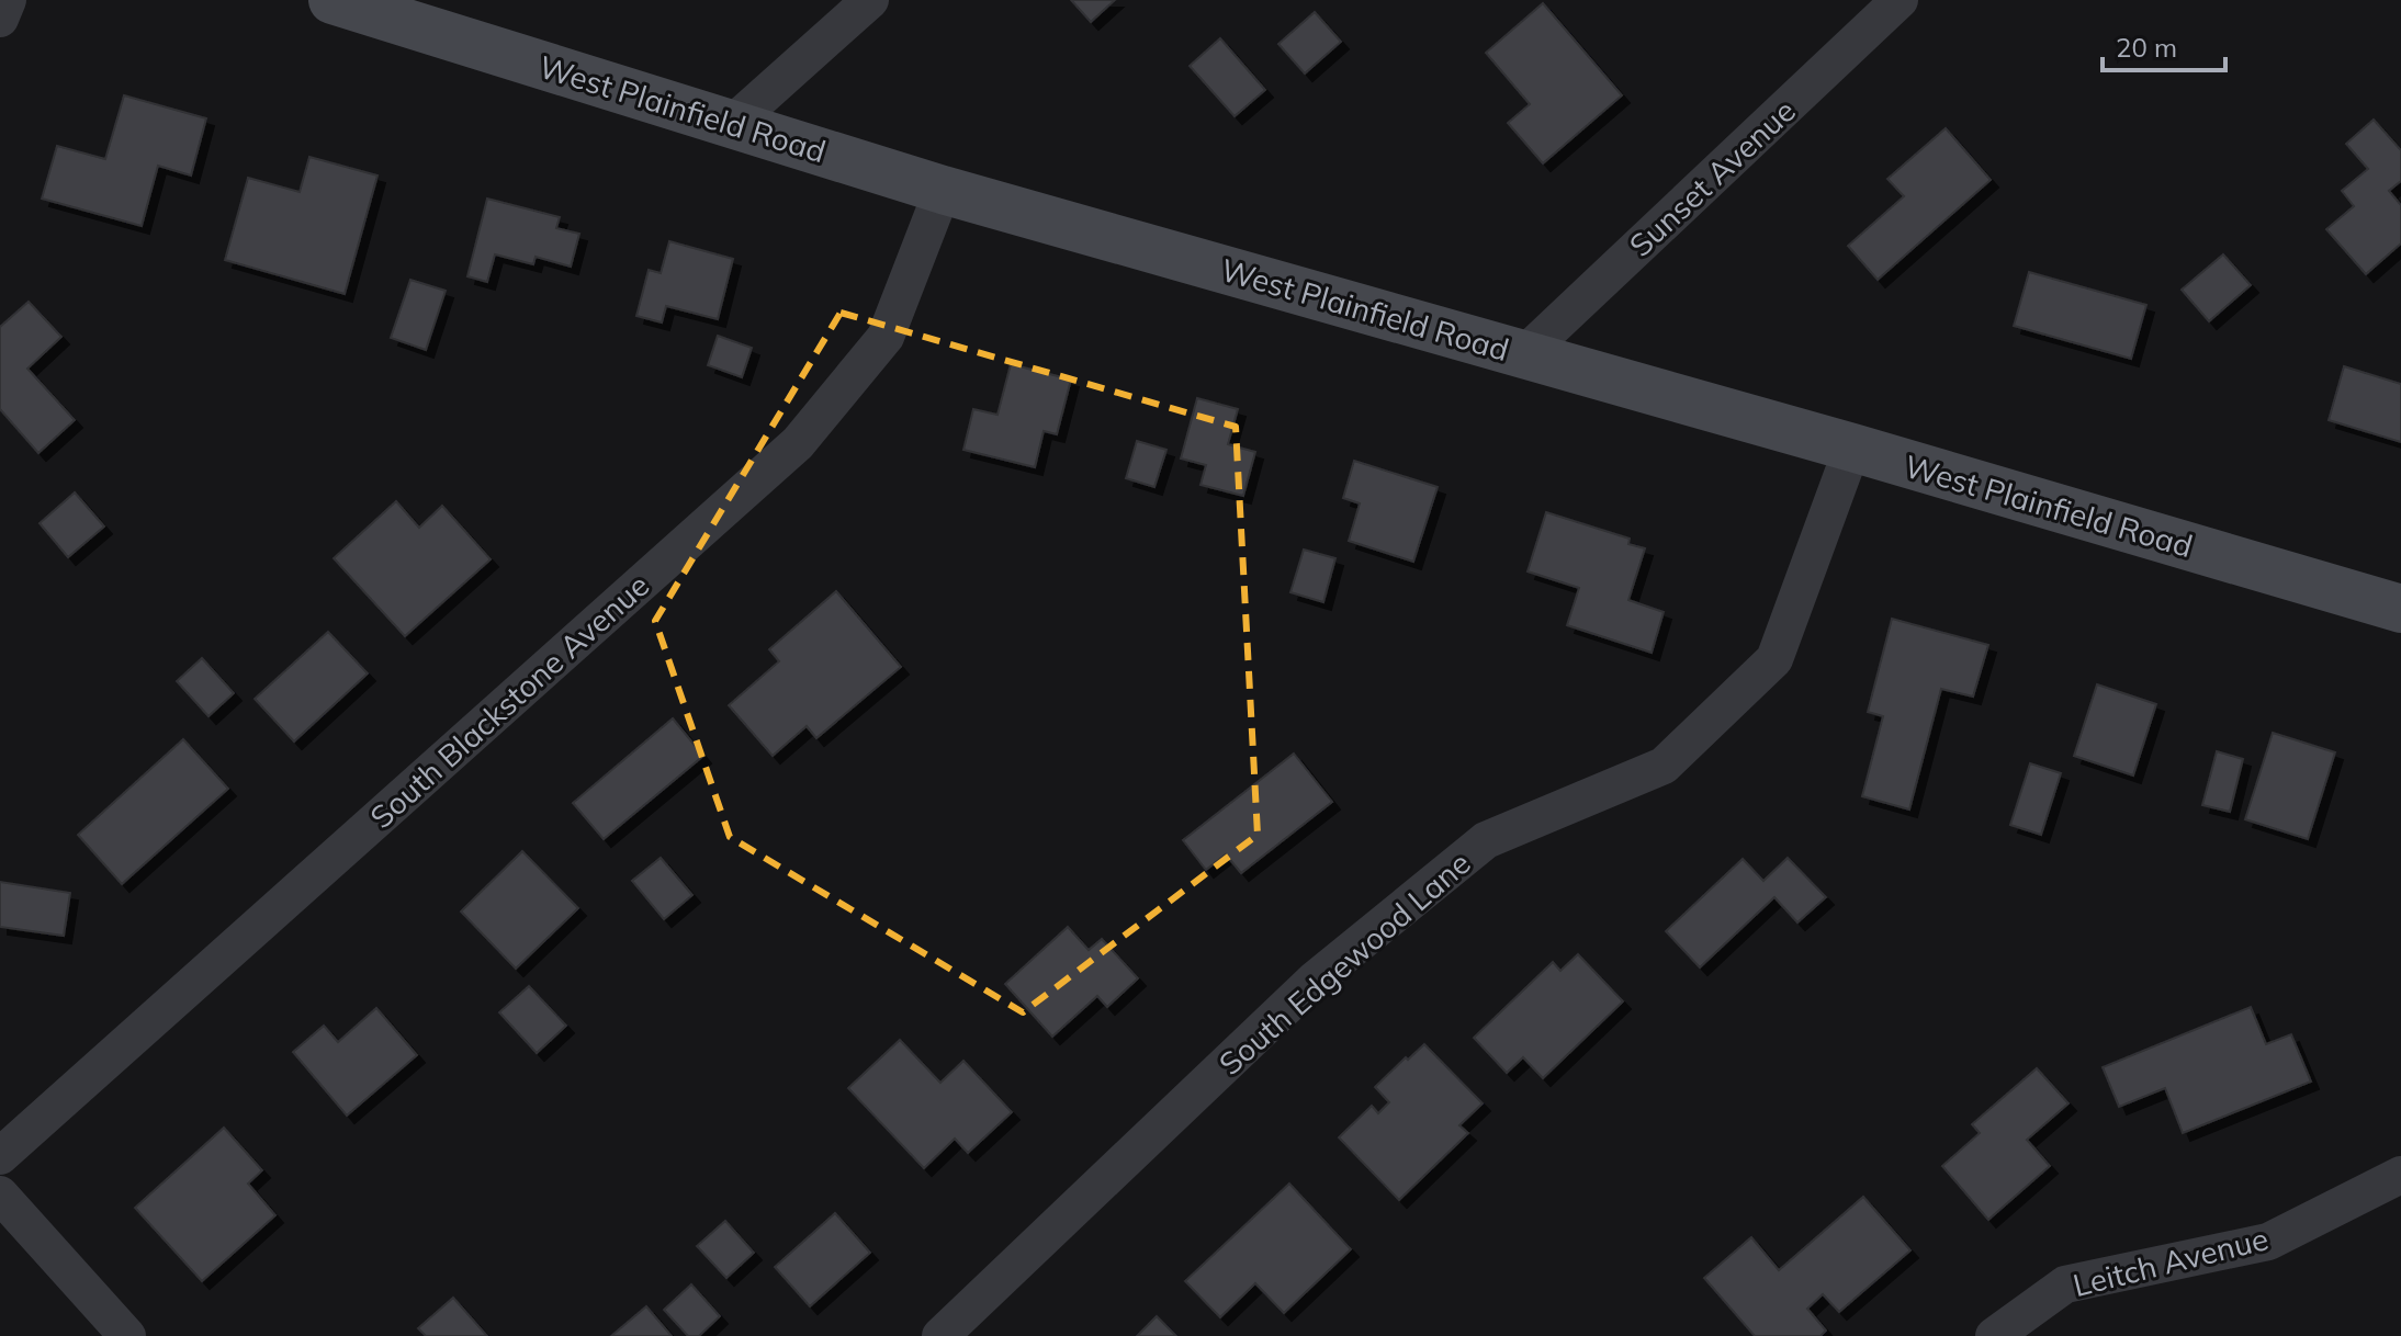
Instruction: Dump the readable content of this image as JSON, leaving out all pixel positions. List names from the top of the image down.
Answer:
{
  "streets": {
    "main road": ["West Plainfield Road"],
    "street": [
      "Sunset Avenue",
      "South Blackstone Avenue",
      "South Edgewood Lane",
      "Leitch Avenue"
    ]
  },
  "crossings": [
    ["West Plainfield Road", "Sunset Avenue"],
    ["West Plainfield Road", "South Blackstone Avenue"],
    ["West Plainfield Road", "South Edgewood Lane"]
  ],
  "scale_bar": "20 m"
}
